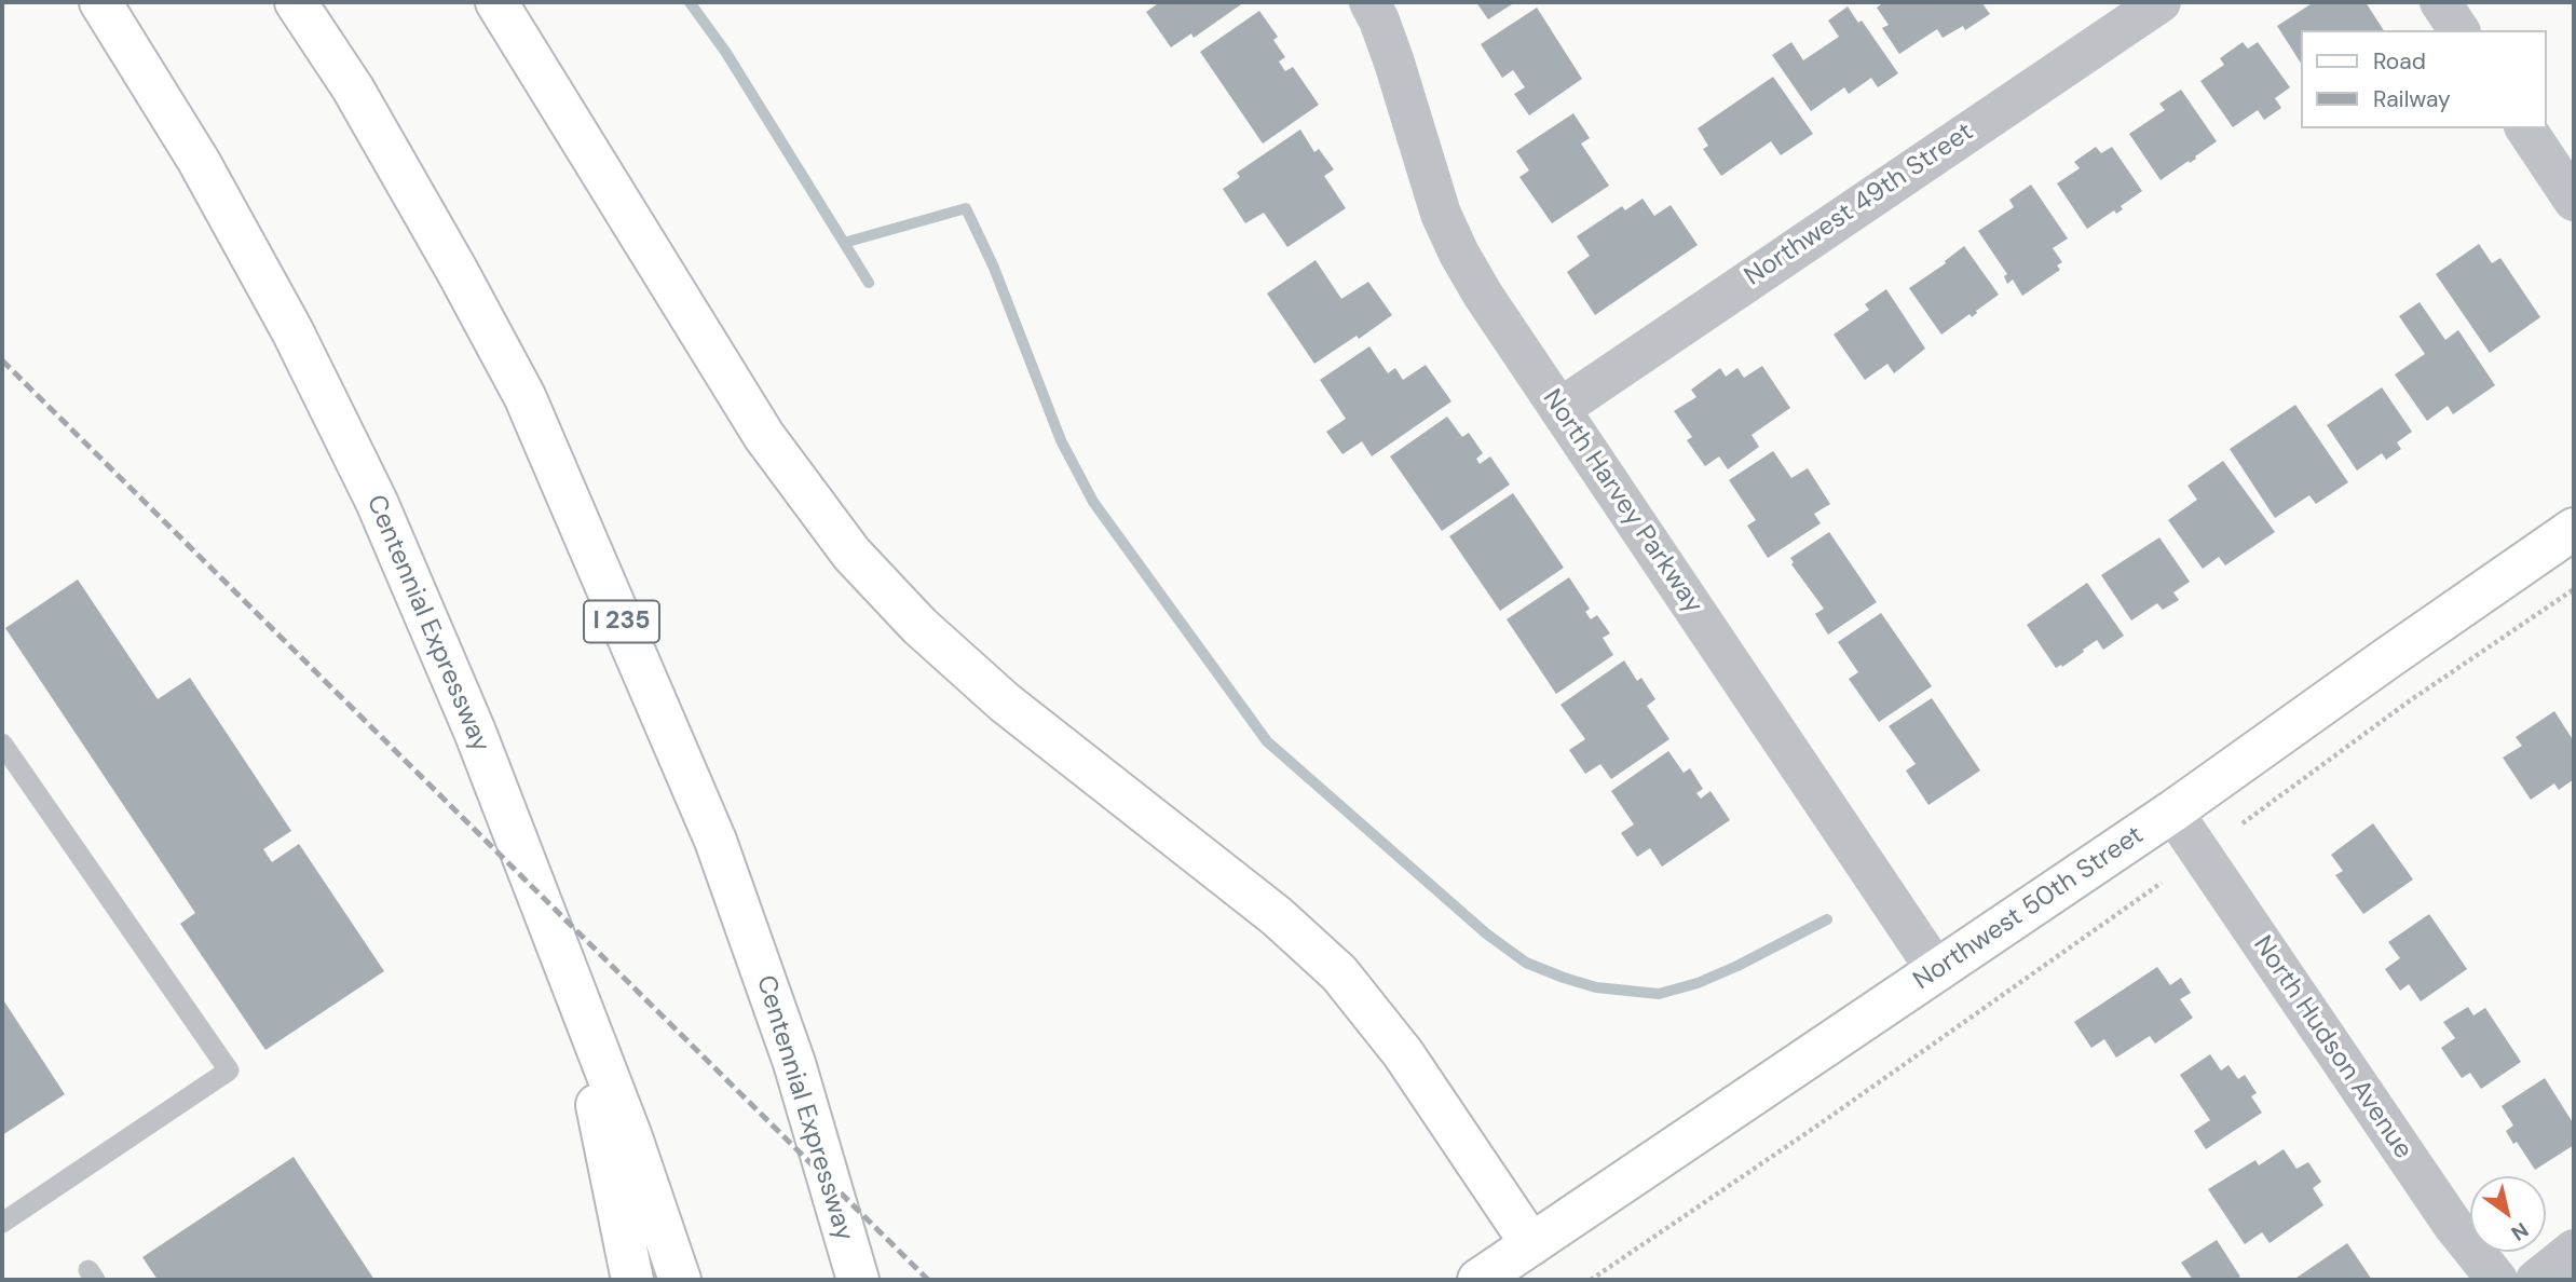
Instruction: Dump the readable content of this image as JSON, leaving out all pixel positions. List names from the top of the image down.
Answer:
{
  "streets": {
    "main road": ["I 235", "Centennial Expressway", "Northwest 50th Street"],
    "street": ["Northwest 49th Street", "North Harvey Parkway", "North Hudson Avenue"]
  },
  "crossings": [
    ["Northwest 49th Street", "North Harvey Parkway"],
    ["North Harvey Parkway", "Northwest 50th Street"],
    ["Northwest 50th Street", "North Hudson Avenue"]
  ],
  "legend": ["Road", "Railway"],
  "north": "bottom right"
}
